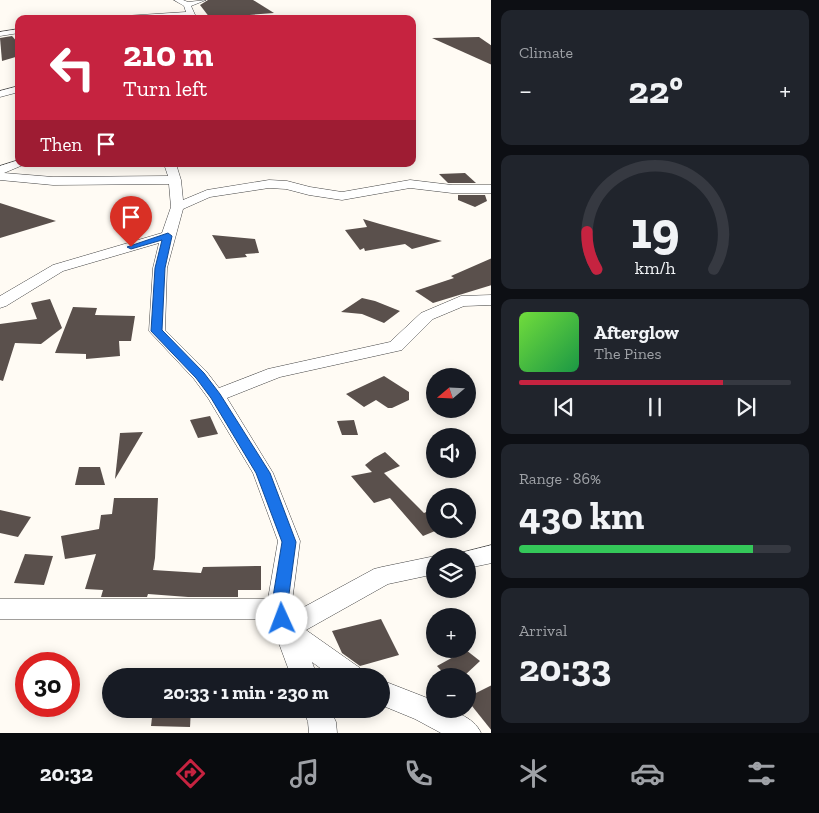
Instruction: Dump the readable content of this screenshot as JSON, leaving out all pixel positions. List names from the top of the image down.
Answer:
{
  "north": "left",
  "page": {
    "tile": [
      "Climate",
      ["Range · 86%", "430 km"],
      ["Arrival", "20:33"]
    ],
    "turn": ["210 m", "Turn left"],
    "heat": ["−", "22°", "+"],
    "then": "Then",
    "song": ["Afterglow", "The Pines"],
    "map_buttons": ["+", "−"],
    "limit": "30",
    "trip": "20:33 · 1 min · 230 m",
    "tabs": "20:32",
    "gauge": ["19", "km/h"]
  }
}
